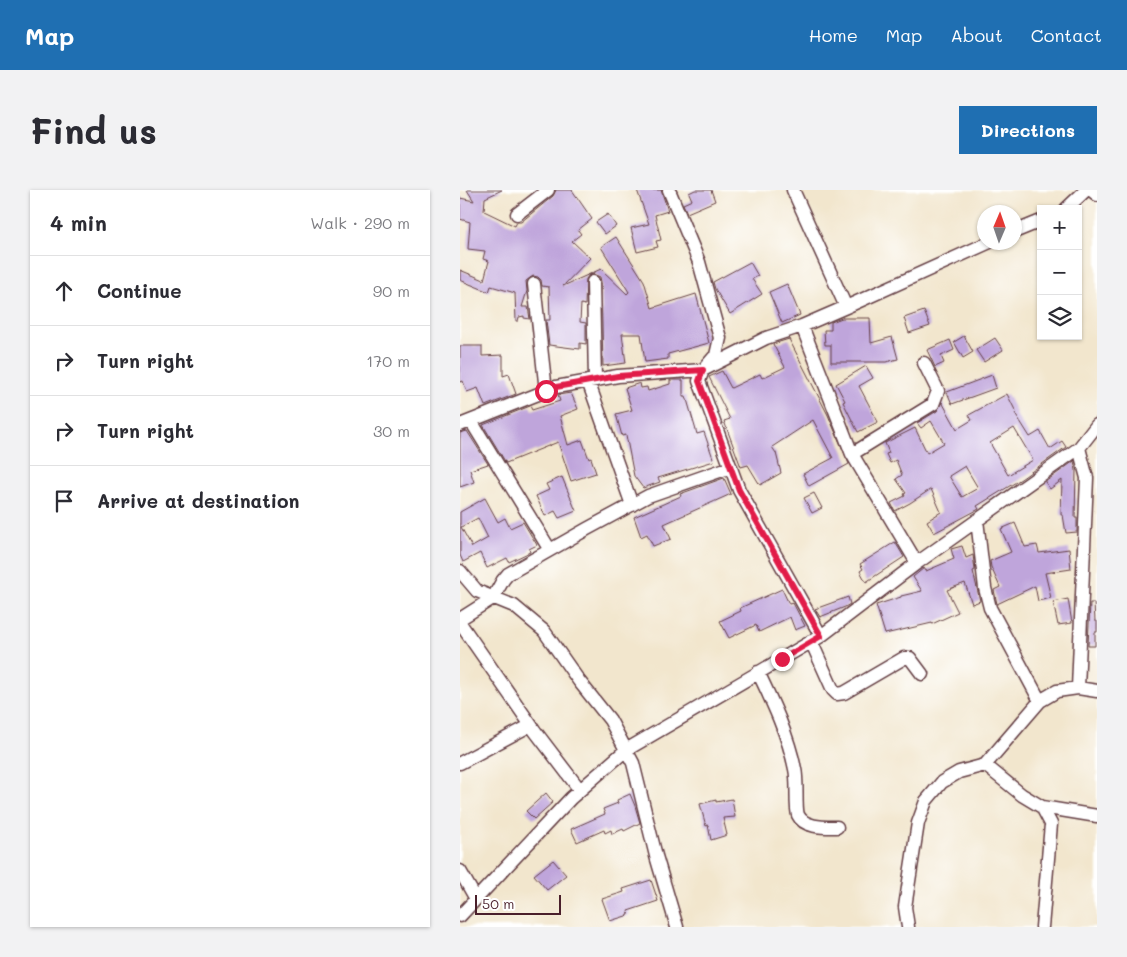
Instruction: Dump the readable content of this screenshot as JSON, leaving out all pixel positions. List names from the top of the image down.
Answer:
{
  "scale_bar": "50 m",
  "north": "top",
  "page": {
    "header": "Map",
    "nav": [
      "Home",
      "Map",
      "About",
      "Contact"
    ],
    "buttons": "Directions",
    "title": "Find us",
    "heading": ["4 min", "Walk · 290 m"],
    "map_buttons": ["+", "−"],
    "list": [
      ["Continue", "90 m"],
      ["Turn right", "170 m"],
      ["Turn right", "30 m"],
      "Arrive at destination"
    ],
    "scale": "50 m"
  }
}
